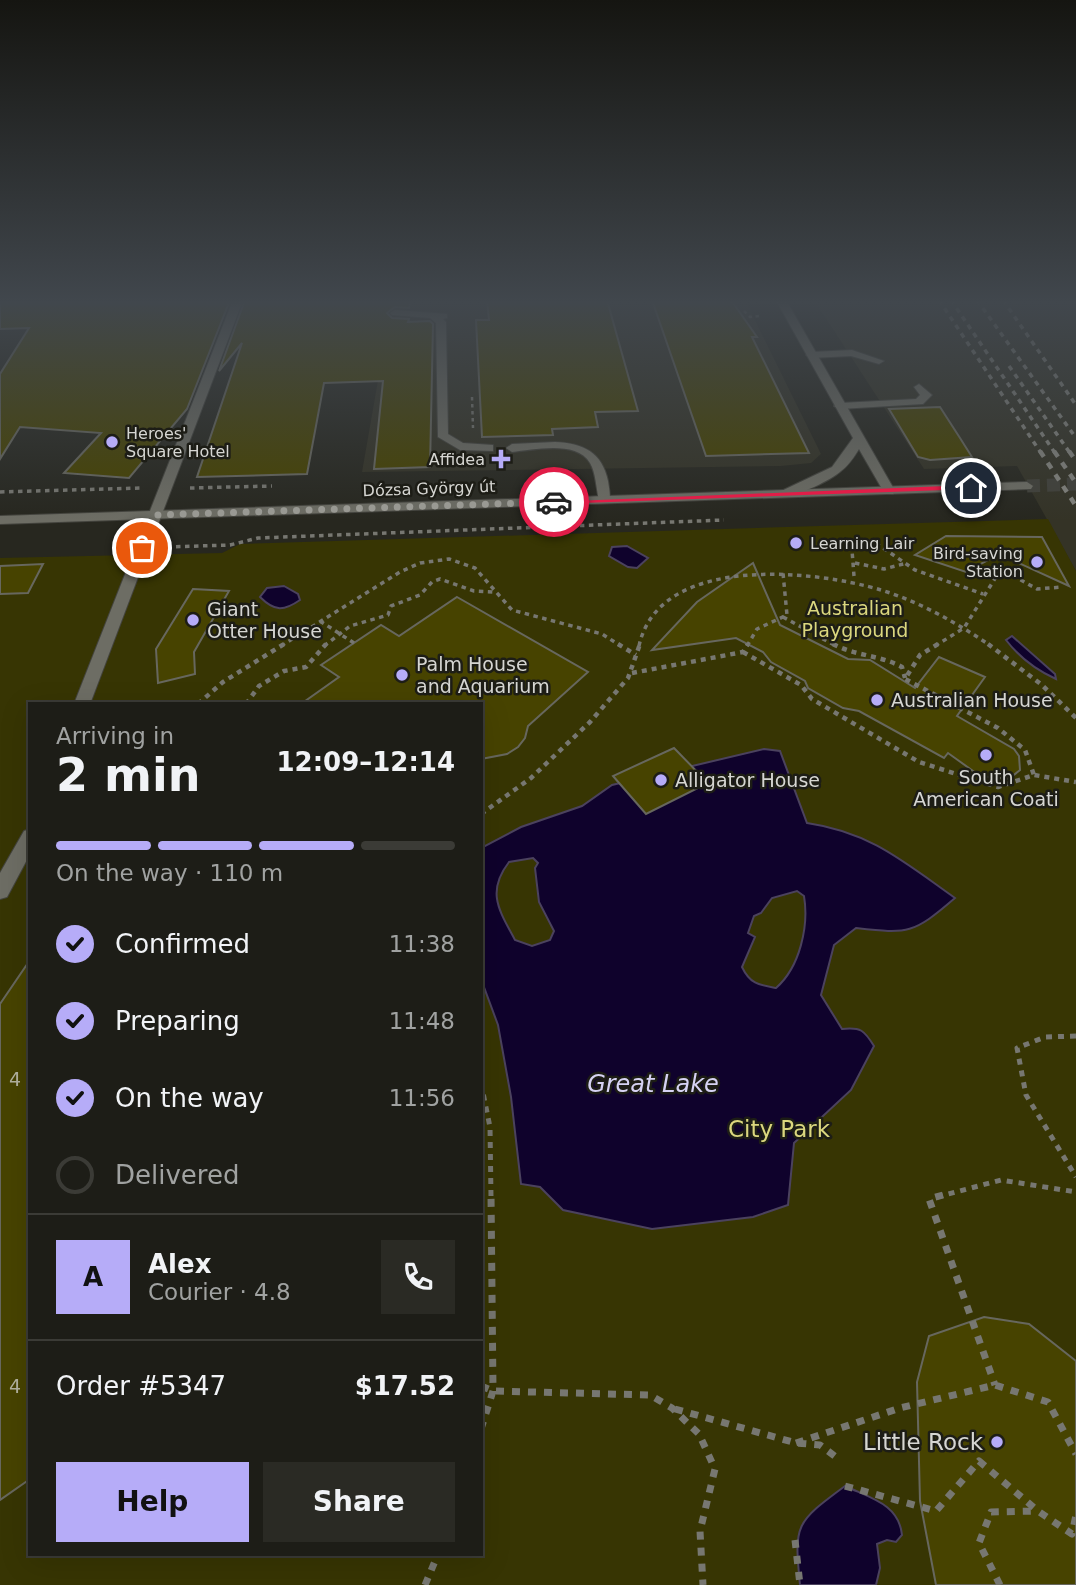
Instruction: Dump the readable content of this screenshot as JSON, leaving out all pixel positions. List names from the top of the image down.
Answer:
{
  "streets": {
    "street": ["Dózsa György út"]
  },
  "water": ["Great Lake"],
  "parks": ["Australian Playground", "City Park"],
  "places": {
    "other": [
      "Heroes' Square Hotel",
      "Learning Lair",
      "Bird-saving Station",
      "Giant Otter House",
      "Palm House and Aquarium",
      "Australian House",
      "South American Coati",
      "Alligator House",
      "Little Rock"
    ],
    "health": ["Affidea"]
  },
  "house_numbers": ["4", "4"],
  "page": {
    "heading": ["2 min", "Arriving in", "12:09–12:14"],
    "panel": [
      "Alex",
      "Courier · 4.8",
      "Order #5347",
      "$17.52"
    ],
    "bar": "On the way · 110 m",
    "list": [
      ["Confirmed", "11:38"],
      ["Preparing", "11:48"],
      ["On the way", "11:56"],
      "Delivered"
    ],
    "round": "A",
    "buttons": ["Help", "Share"]
  }
}
